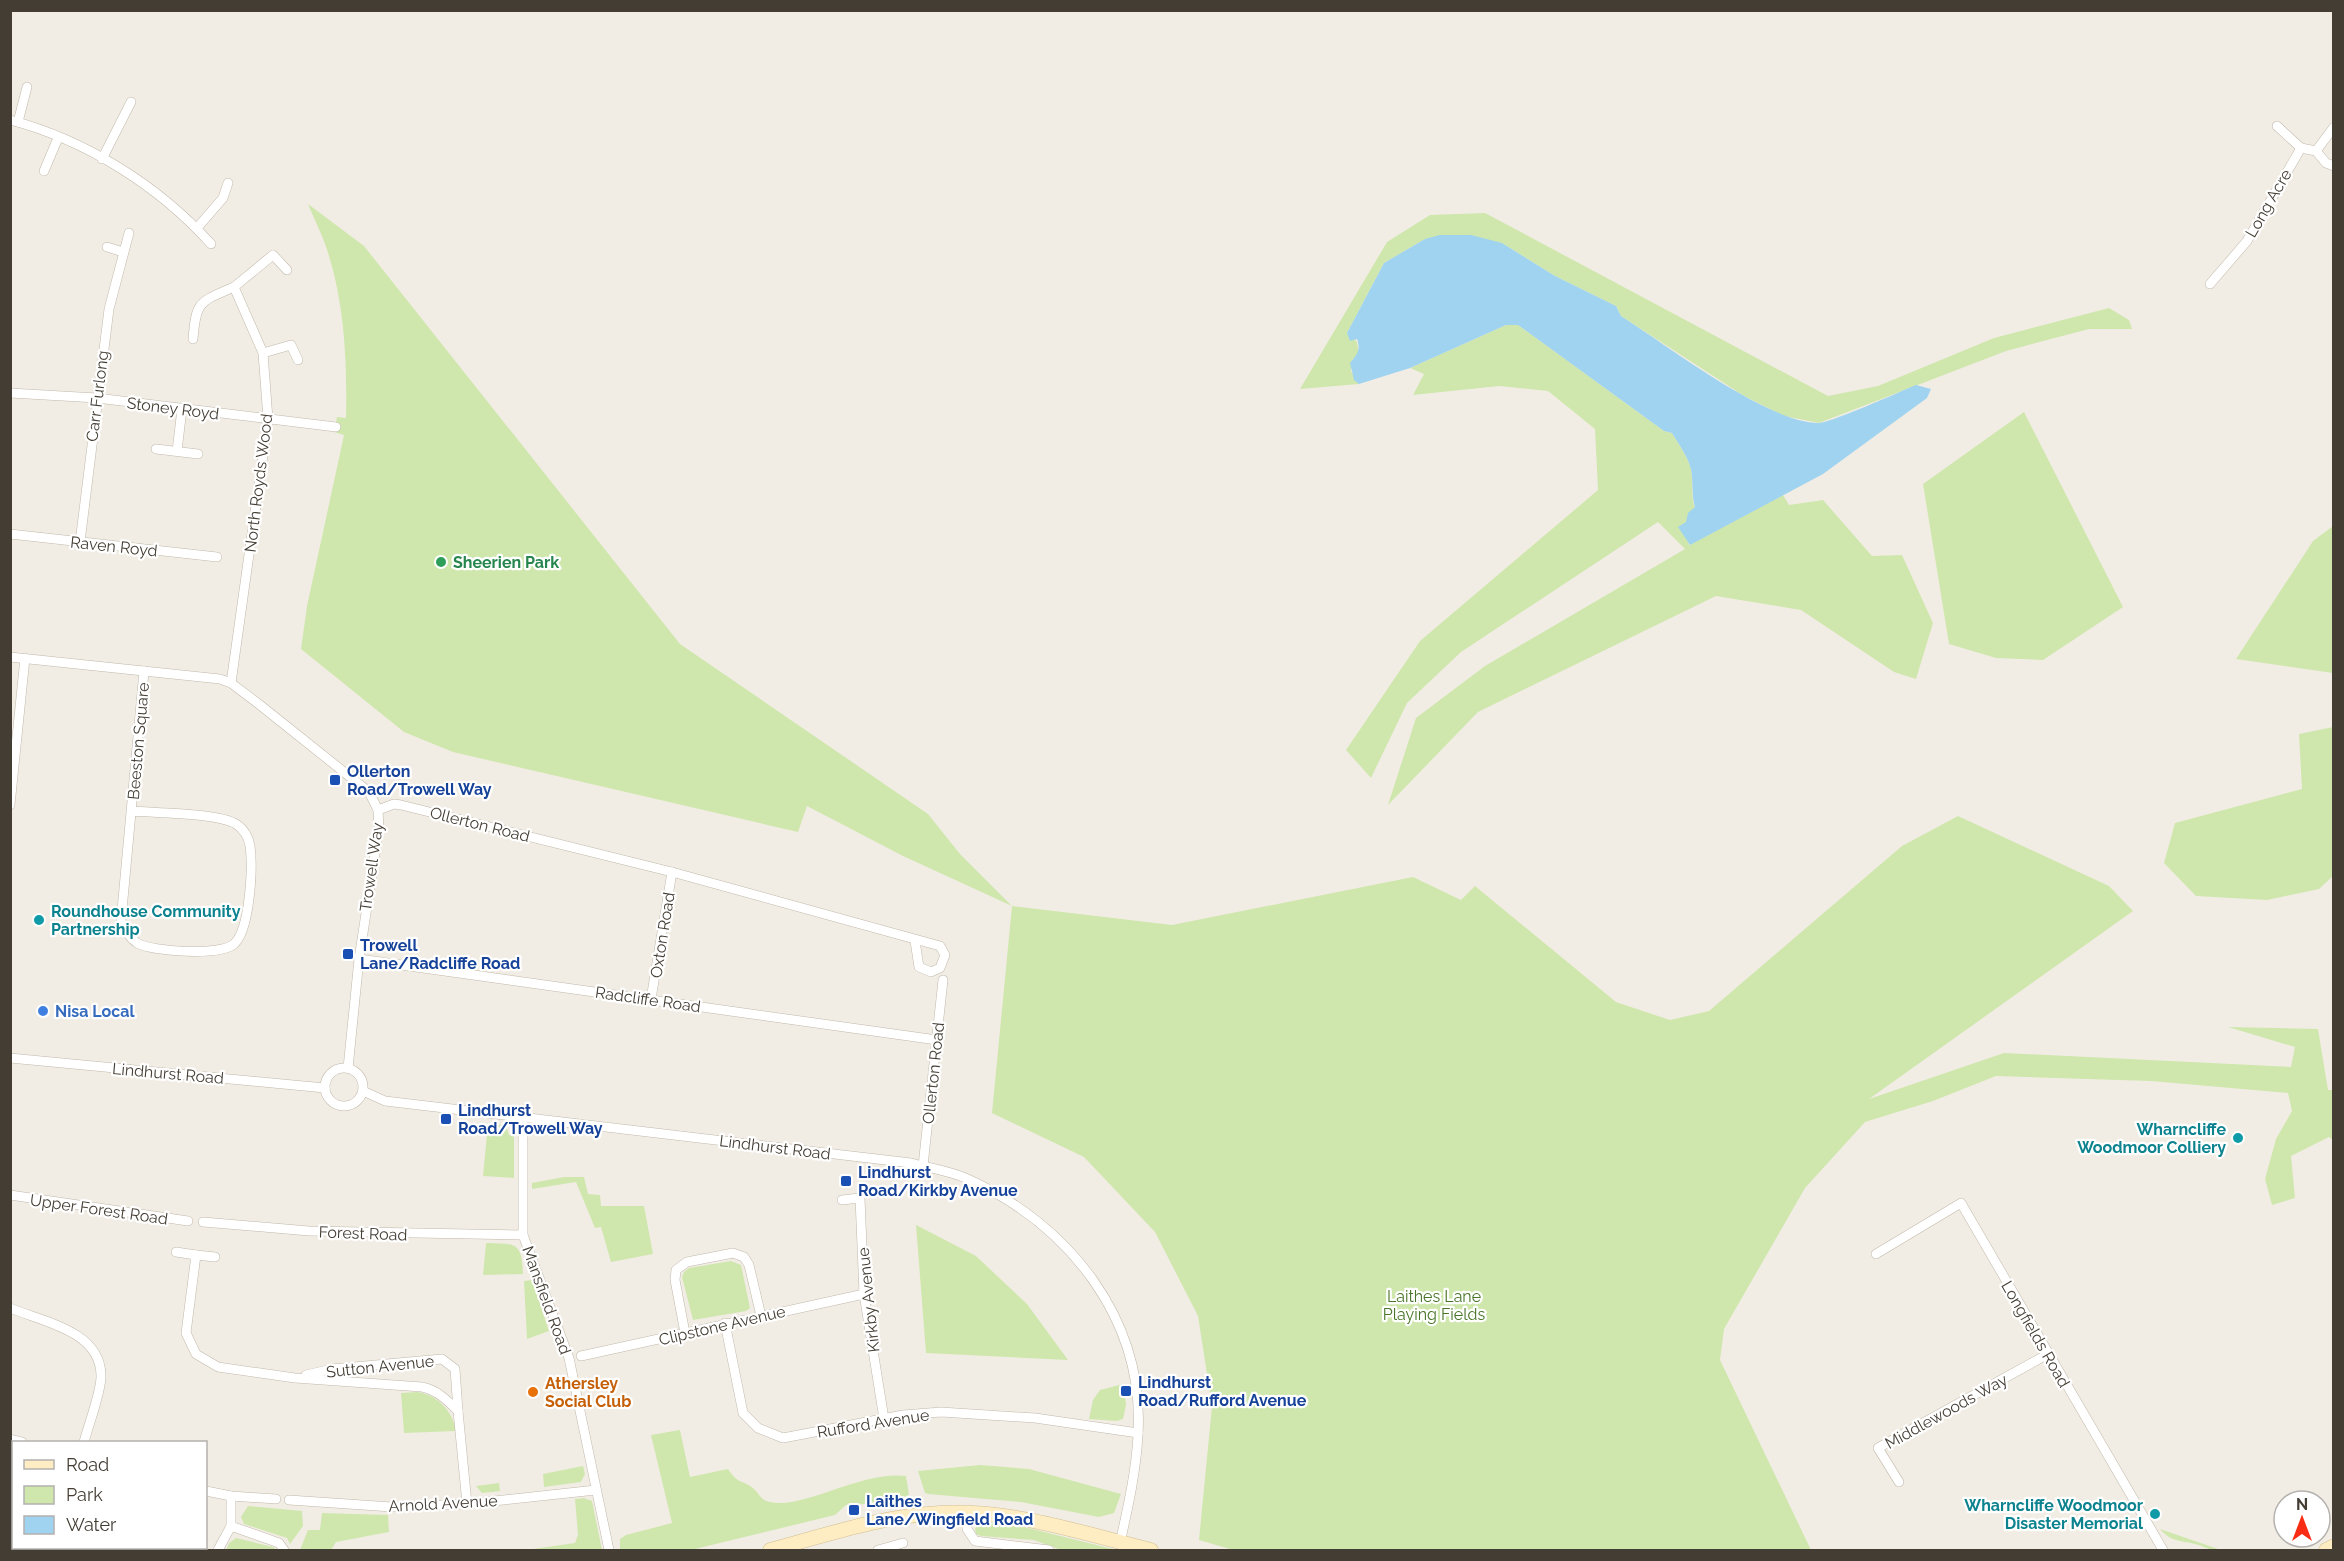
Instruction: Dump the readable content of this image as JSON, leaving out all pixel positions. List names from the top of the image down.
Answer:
{
  "streets": {
    "street": [
      "Long Acre",
      "Carr Furlong",
      "Stoney Royd",
      "North Royds Wood",
      "Raven Royd",
      "Beeston Square",
      "Ollerton Road",
      "Trowell Way",
      "Oxton Road",
      "Radcliffe Road",
      "Lindhurst Road",
      "Upper Forest Road",
      "Forest Road",
      "Mansfield Road",
      "Kirkby Avenue",
      "Clipstone Avenue",
      "Longfields Road",
      "Sutton Avenue",
      "Middlewoods Way",
      "Rufford Avenue",
      "Arnold Avenue"
    ]
  },
  "crossings": [
    ["Carr Furlong", "Stoney Royd"],
    ["Carr Furlong", "Raven Royd"],
    ["Stoney Royd", "North Royds Wood"],
    ["Ollerton Road", "Trowell Way"],
    ["Ollerton Road", "Oxton Road"],
    ["Ollerton Road", "Radcliffe Road"],
    ["Ollerton Road", "Lindhurst Road"],
    ["Trowell Way", "Radcliffe Road"],
    ["Trowell Way", "Lindhurst Road"],
    ["Oxton Road", "Radcliffe Road"],
    ["Lindhurst Road", "Mansfield Road"],
    ["Lindhurst Road", "Rufford Avenue"],
    ["Forest Road", "Mansfield Road"],
    ["Mansfield Road", "Arnold Avenue"],
    ["Kirkby Avenue", "Clipstone Avenue"],
    ["Kirkby Avenue", "Rufford Avenue"],
    ["Clipstone Avenue", "Rufford Avenue"],
    ["Longfields Road", "Middlewoods Way"],
    ["Sutton Avenue", "Arnold Avenue"]
  ],
  "parks": ["Laithes Lane Playing Fields"],
  "places": {
    "other": [
      "Sheerien Park",
      "Roundhouse Community Partnership",
      "Nisa Local",
      "Wharncliffe Woodmoor Colliery",
      "Athersley Social Club",
      "Wharncliffe Woodmoor Disaster Memorial"
    ],
    "transit": [
      "Ollerton Road/Trowell Way",
      "Trowell Lane/Radcliffe Road",
      "Lindhurst Road/Trowell Way",
      "Lindhurst Road/Kirkby Avenue",
      "Lindhurst Road/Rufford Avenue",
      "Laithes Lane/Wingfield Road"
    ]
  },
  "legend": ["Road", "Park", "Water"],
  "north": "top"
}
